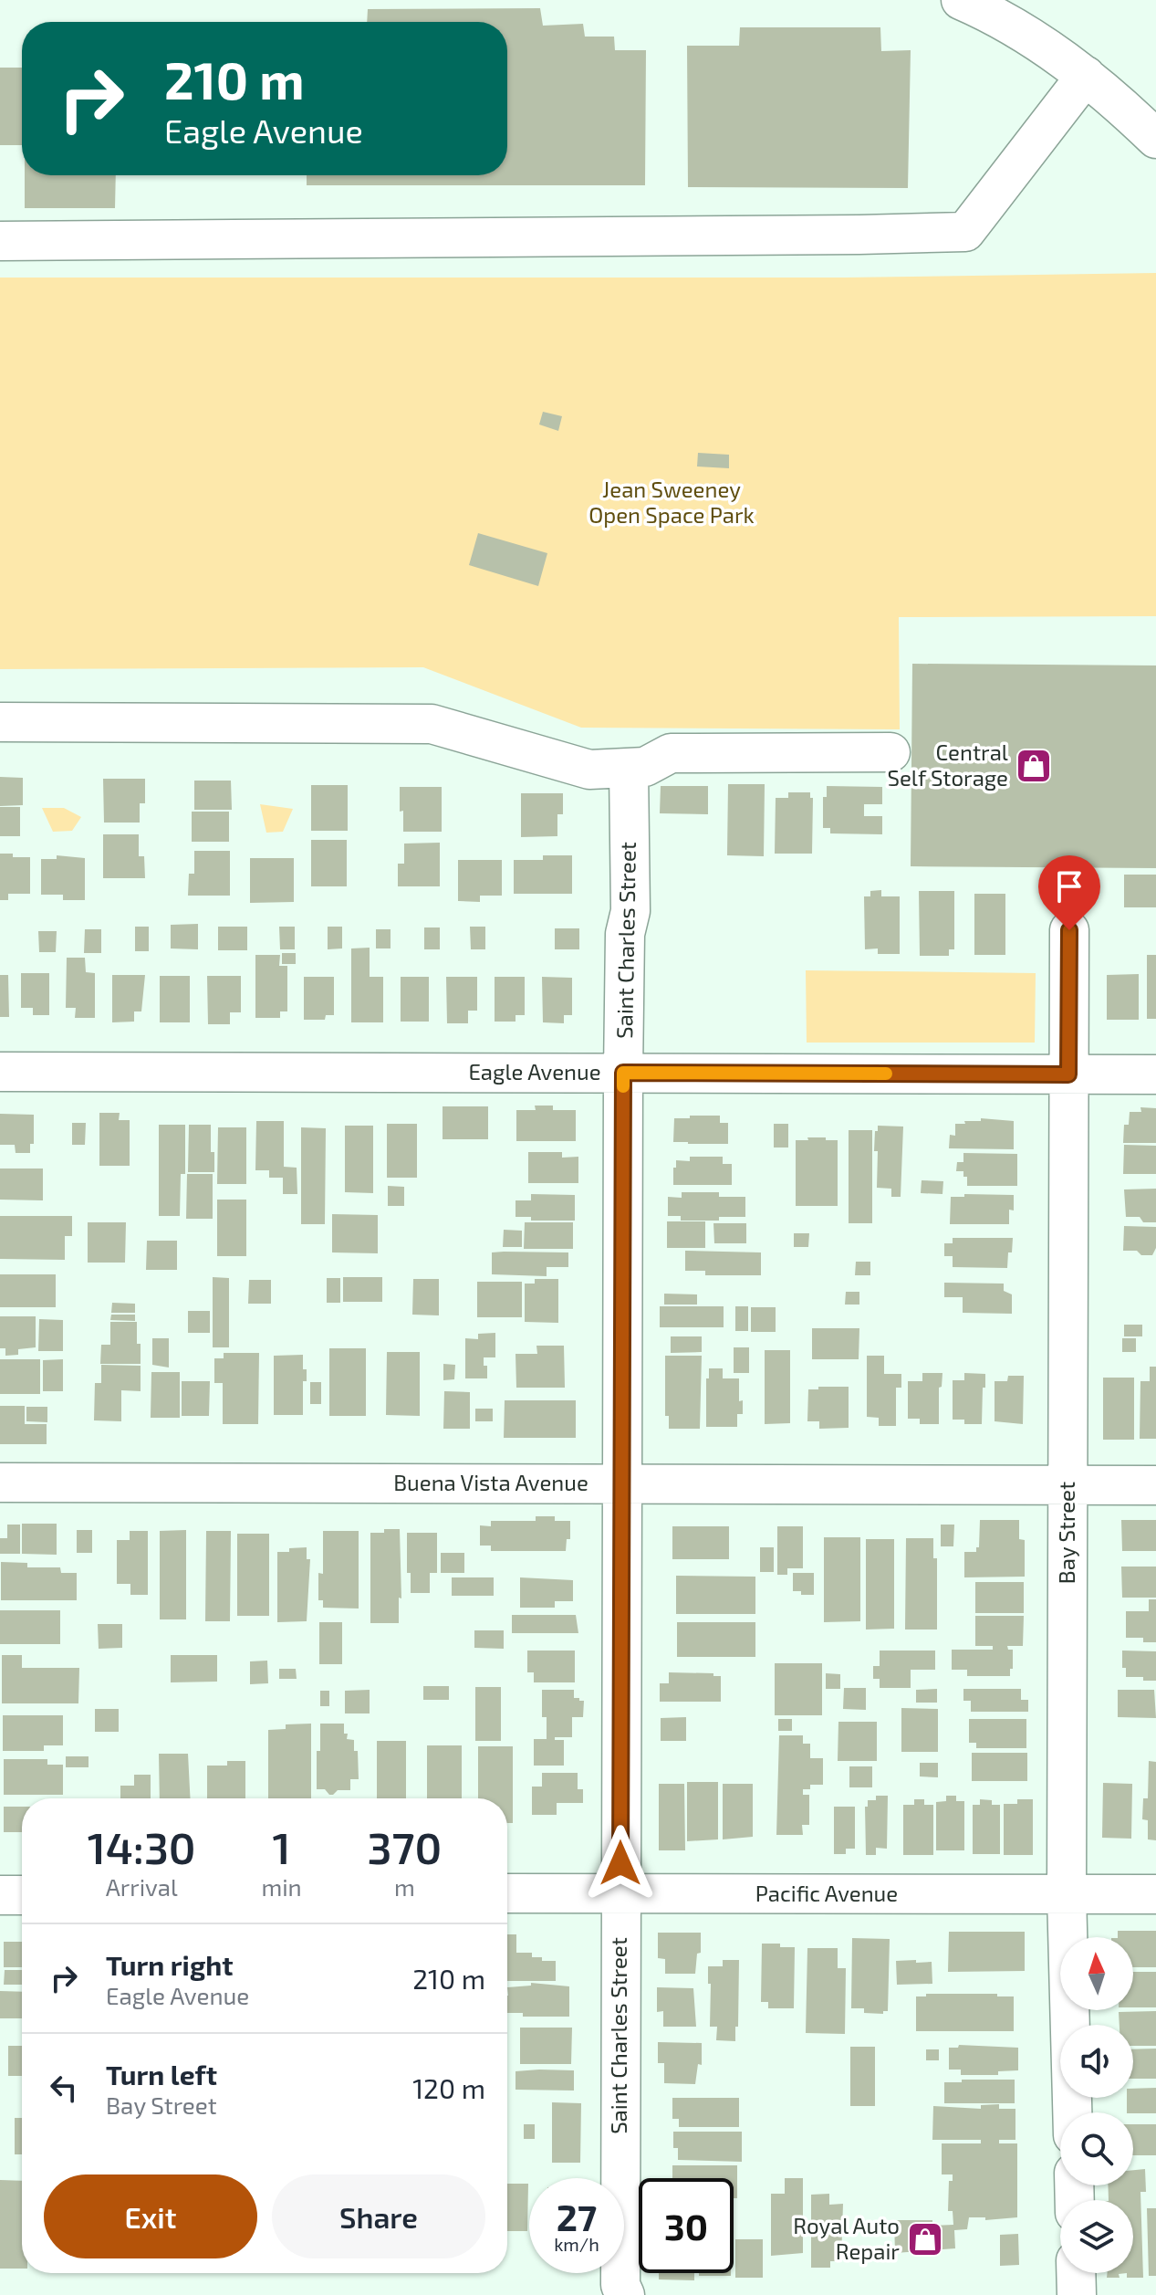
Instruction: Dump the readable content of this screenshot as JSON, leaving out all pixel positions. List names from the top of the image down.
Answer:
{
  "streets": {
    "street": [
      "Saint Charles Street",
      "Eagle Avenue",
      "Buena Vista Avenue",
      "Bay Street",
      "Pacific Avenue"
    ]
  },
  "crossings": [
    ["Saint Charles Street", "Eagle Avenue"],
    ["Saint Charles Street", "Buena Vista Avenue"],
    ["Saint Charles Street", "Pacific Avenue"],
    ["Eagle Avenue", "Bay Street"],
    ["Buena Vista Avenue", "Bay Street"],
    ["Bay Street", "Pacific Avenue"]
  ],
  "parks": ["Jean Sweeney Open Space Park"],
  "places": {
    "shop": ["Central Self Storage", "Royal Auto Repair"]
  },
  "north": "top",
  "page": {
    "turn": ["210 m", "Eagle Avenue"],
    "eta": [
      "14:30",
      "Arrival",
      "1",
      "min",
      "370",
      "m"
    ],
    "list": [
      {
        "name": "Turn right",
        "note": "Eagle Avenue",
        "value": "210 m"
      },
      {
        "name": "Turn left",
        "note": "Bay Street",
        "value": "120 m"
      }
    ],
    "buttons": ["Exit", "Share"],
    "speed": "27 km/h",
    "limit": "30"
  }
}
